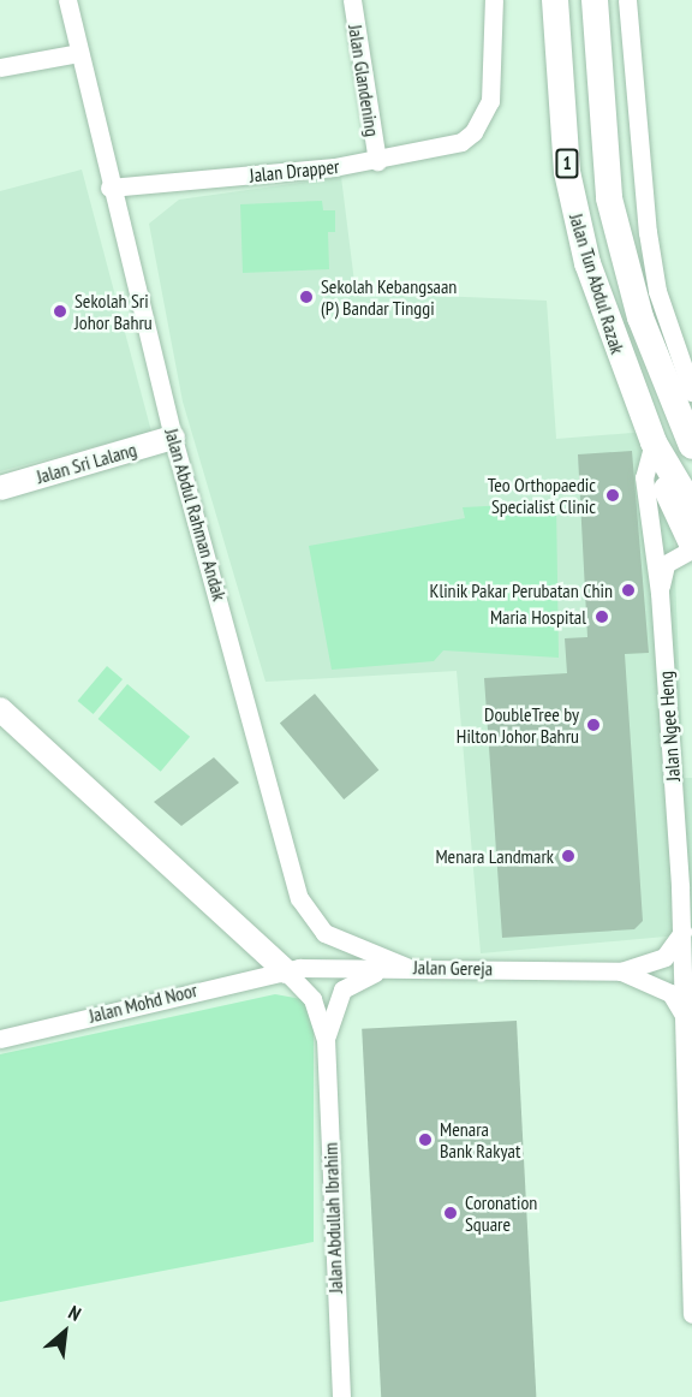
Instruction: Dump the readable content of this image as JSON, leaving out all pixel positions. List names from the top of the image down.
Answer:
{
  "streets": {
    "highway": ["1", "Jalan Tun Abdul Razak"],
    "main road": ["Jalan Sri Lalang"],
    "street": [
      "Jalan Glandening",
      "Jalan Drapper",
      "Jalan Abdul Rahman Andak",
      "Jalan Ngee Heng",
      "Jalan Gereja",
      "Jalan Mohd Noor",
      "Jalan Abdullah Ibrahim"
    ]
  },
  "crossings": [
    ["Jalan Glandening", "Jalan Drapper"],
    ["Jalan Drapper", "Jalan Abdul Rahman Andak"],
    ["Jalan Tun Abdul Razak", "Jalan Ngee Heng"],
    ["Jalan Sri Lalang", "Jalan Abdul Rahman Andak"],
    ["Jalan Abdul Rahman Andak", "Jalan Gereja"],
    ["Jalan Abdul Rahman Andak", "Jalan Abdullah Ibrahim"],
    ["Jalan Ngee Heng", "Jalan Gereja"],
    ["Jalan Gereja", "Jalan Mohd Noor"],
    ["Jalan Gereja", "Jalan Abdullah Ibrahim"],
    ["Jalan Mohd Noor", "Jalan Abdullah Ibrahim"]
  ],
  "places": [
    "Sekolah Kebangsaan (P) Bandar Tinggi",
    "Sekolah Sri Johor Bahru",
    "Teo Orthopaedic Specialist Clinic",
    "Klinik Pakar Perubatan Chin",
    "Maria Hospital",
    "DoubleTree by Hilton Johor Bahru",
    "Menara Landmark",
    "Menara Bank Rakyat",
    "Coronation Square"
  ],
  "north": "top right"
}
